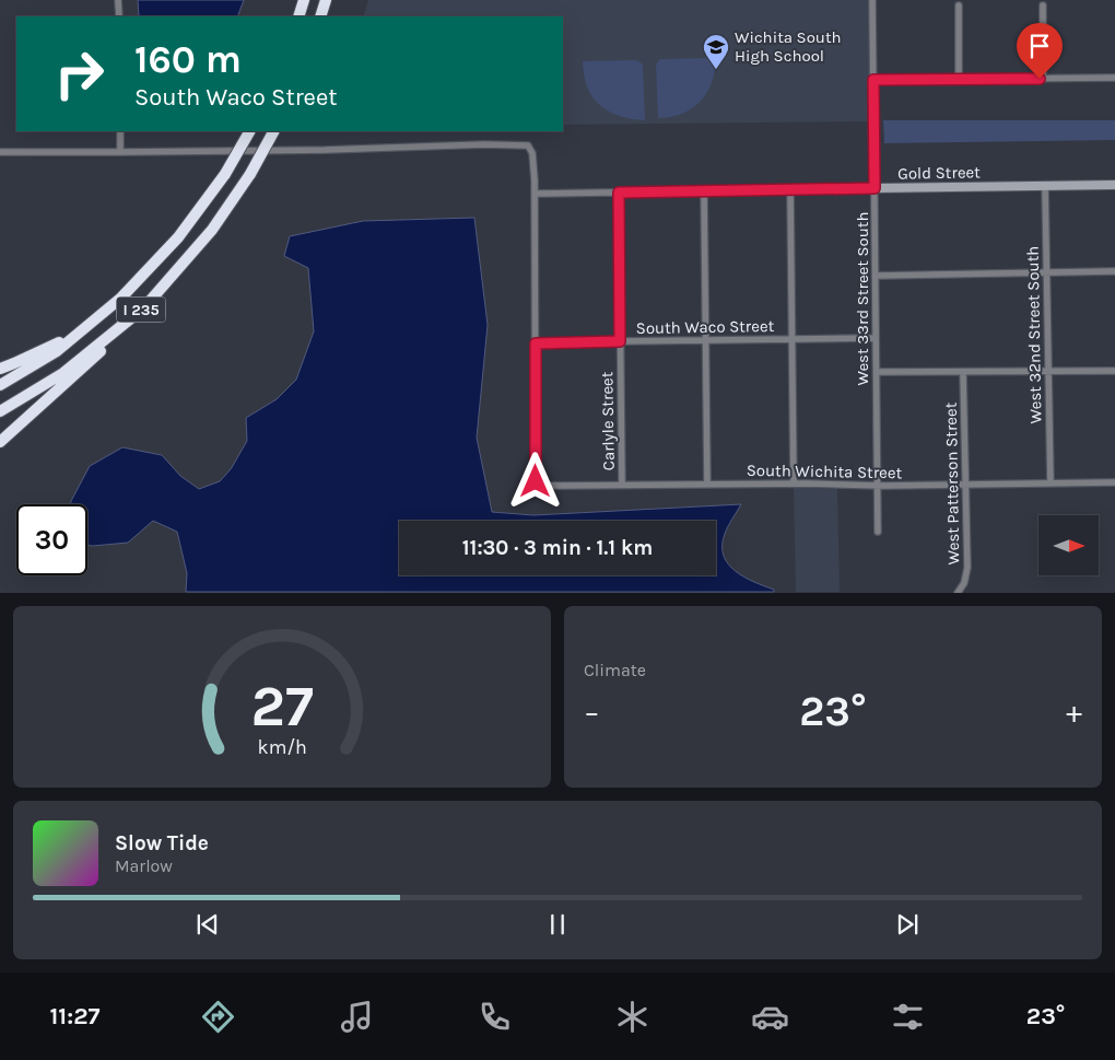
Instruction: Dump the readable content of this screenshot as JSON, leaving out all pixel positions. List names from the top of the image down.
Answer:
{
  "streets": {
    "highway": ["I 235"],
    "street": [
      "Gold Street",
      "West 33rd Street South",
      "South Waco Street",
      "West 32nd Street South",
      "Carlyle Street",
      "South Wichita Street",
      "West Patterson Street"
    ]
  },
  "crossings": [
    ["Gold Street", "West 33rd Street South"],
    ["Gold Street", "West 32nd Street South"],
    ["Gold Street", "Carlyle Street"],
    ["West 33rd Street South", "South Waco Street"],
    ["West 33rd Street South", "South Wichita Street"],
    ["South Waco Street", "Carlyle Street"],
    ["South Waco Street", "South Wichita Street"],
    ["West 32nd Street South", "South Wichita Street"],
    ["Carlyle Street", "South Wichita Street"],
    ["South Wichita Street", "West Patterson Street"]
  ],
  "places": {
    "school or university": ["Wichita South High School"]
  },
  "north": "right",
  "page": {
    "turn": ["160 m", "South Waco Street"],
    "limit": "30",
    "trip": "11:30 · 3 min · 1.1 km",
    "tile": "Climate",
    "heat": ["−", "23°", "+"],
    "song": ["Slow Tide", "Marlow"],
    "tabs": ["11:27", "23°"],
    "gauge": ["27", "km/h"]
  }
}
